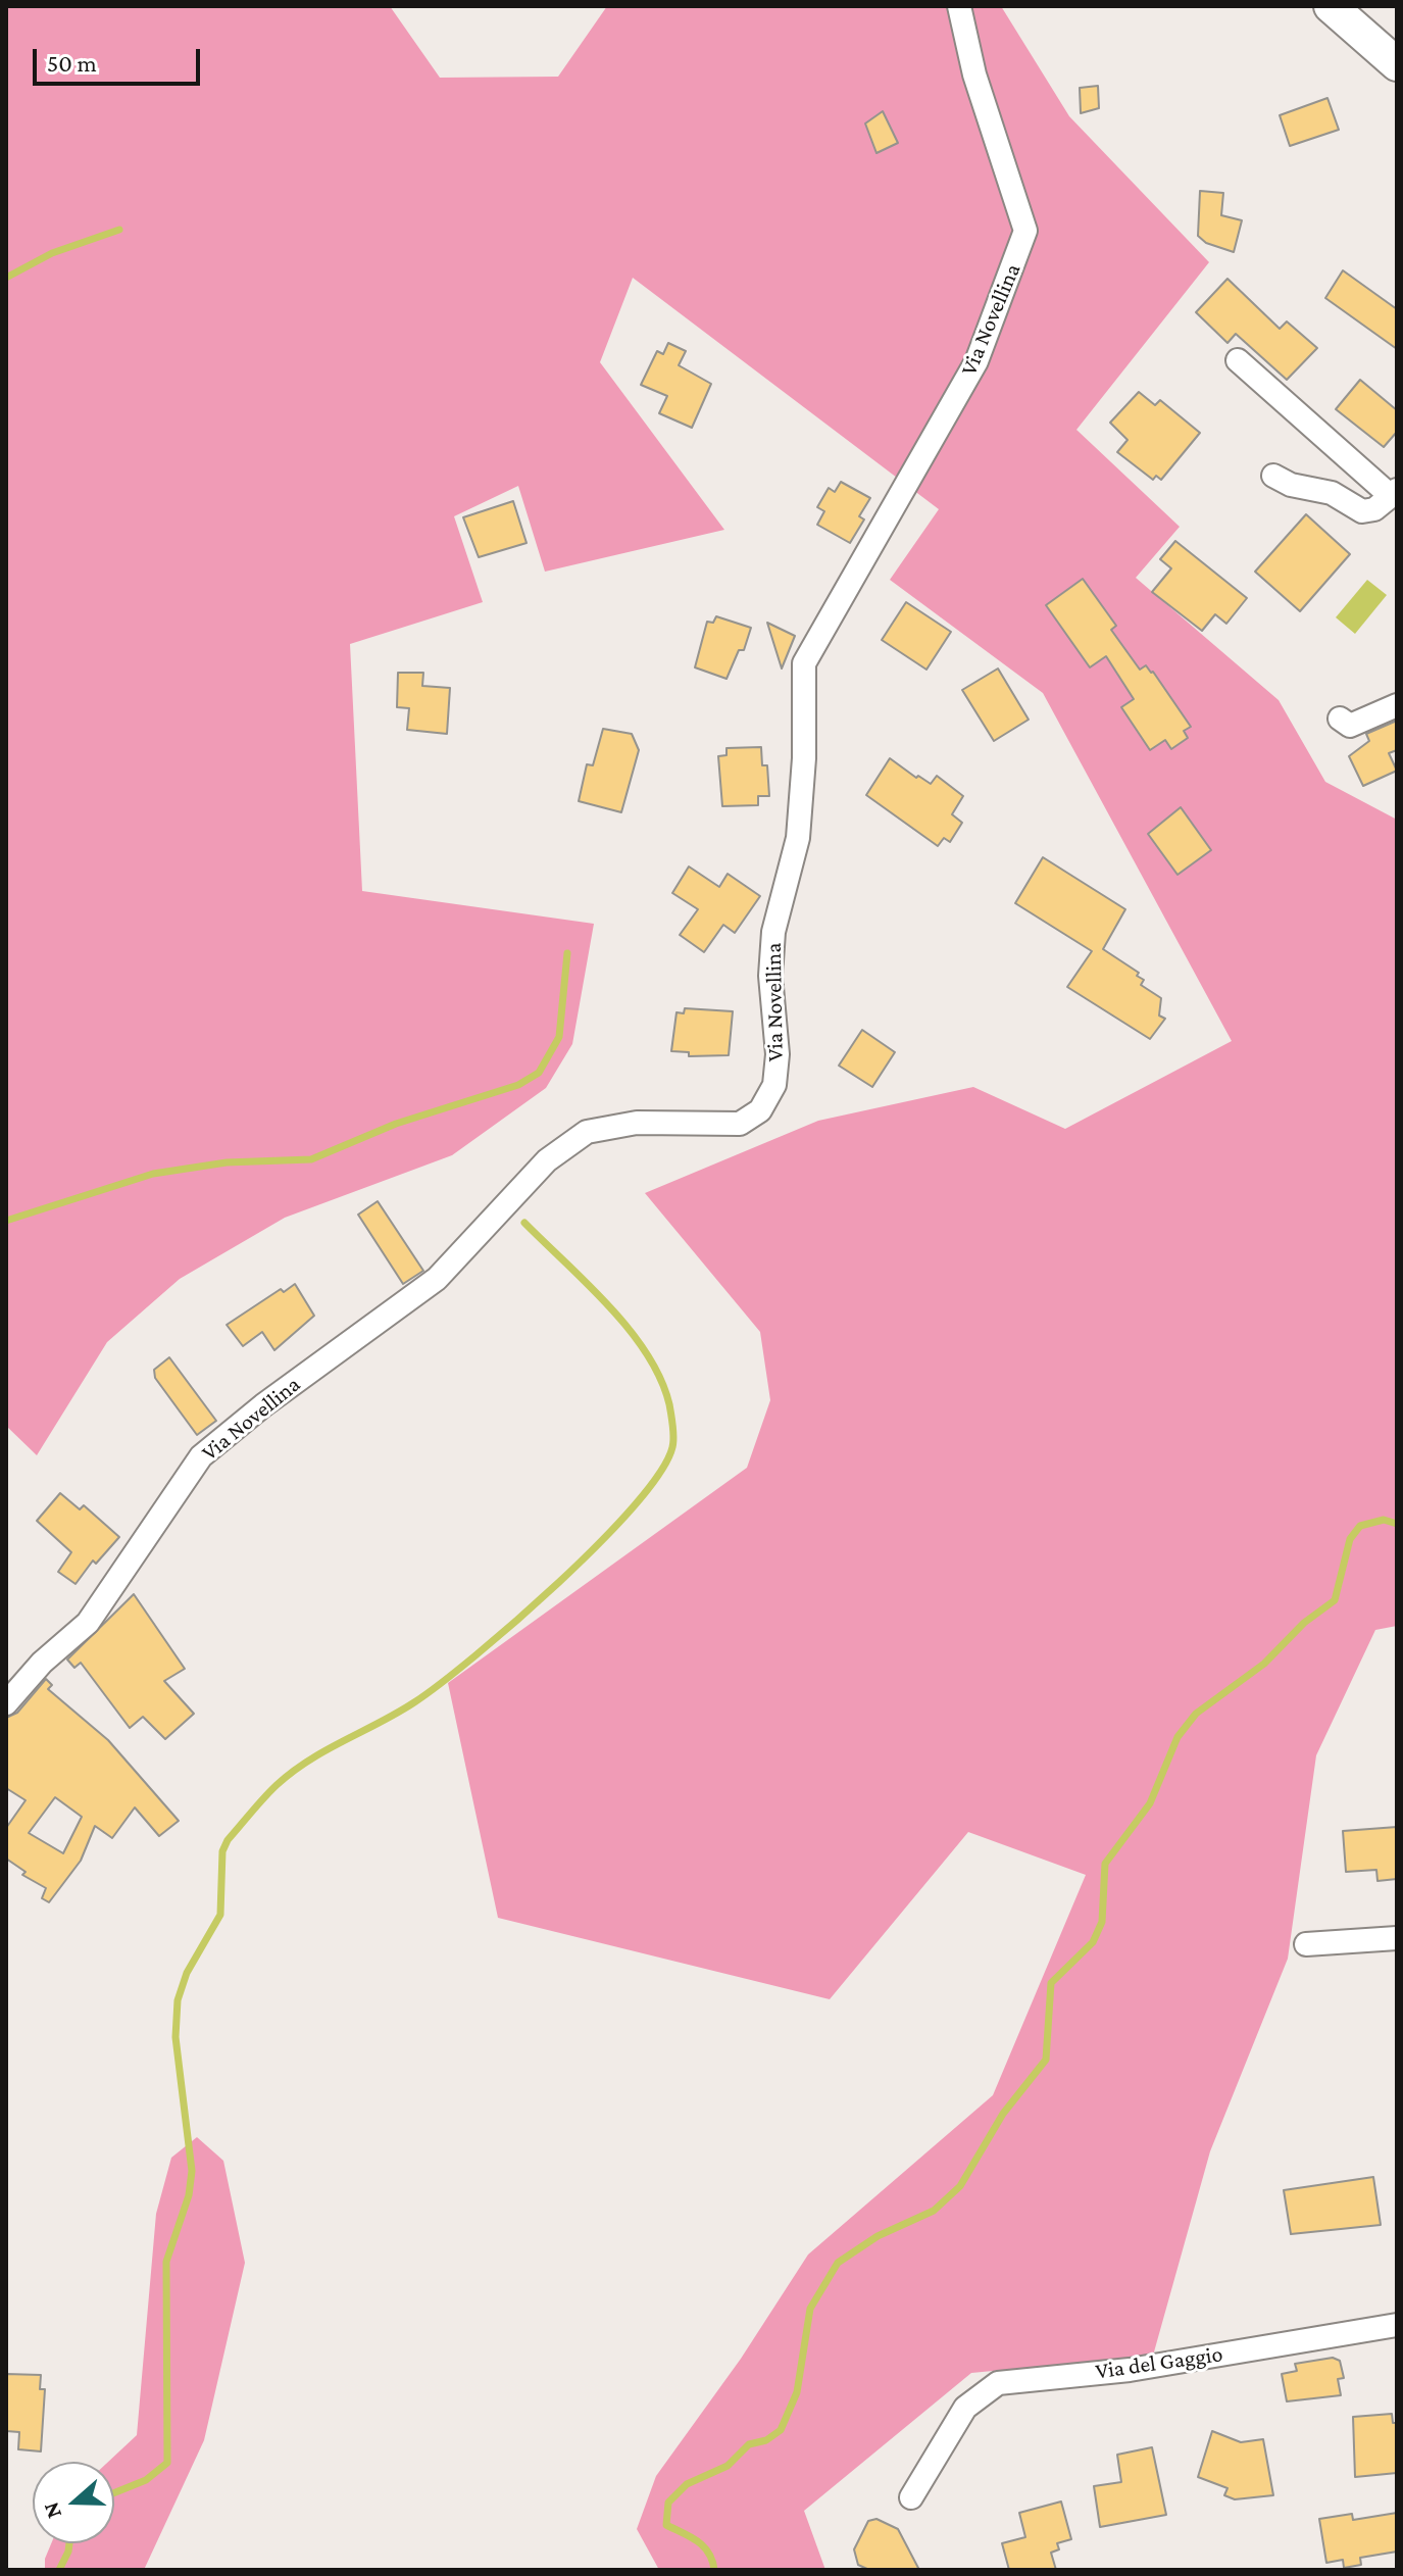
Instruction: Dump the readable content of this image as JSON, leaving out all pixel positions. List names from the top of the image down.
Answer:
{
  "streets": {
    "street": ["Via Novellina", "Via del Gaggio"]
  },
  "scale_bar": "50 m",
  "north": "left"
}
